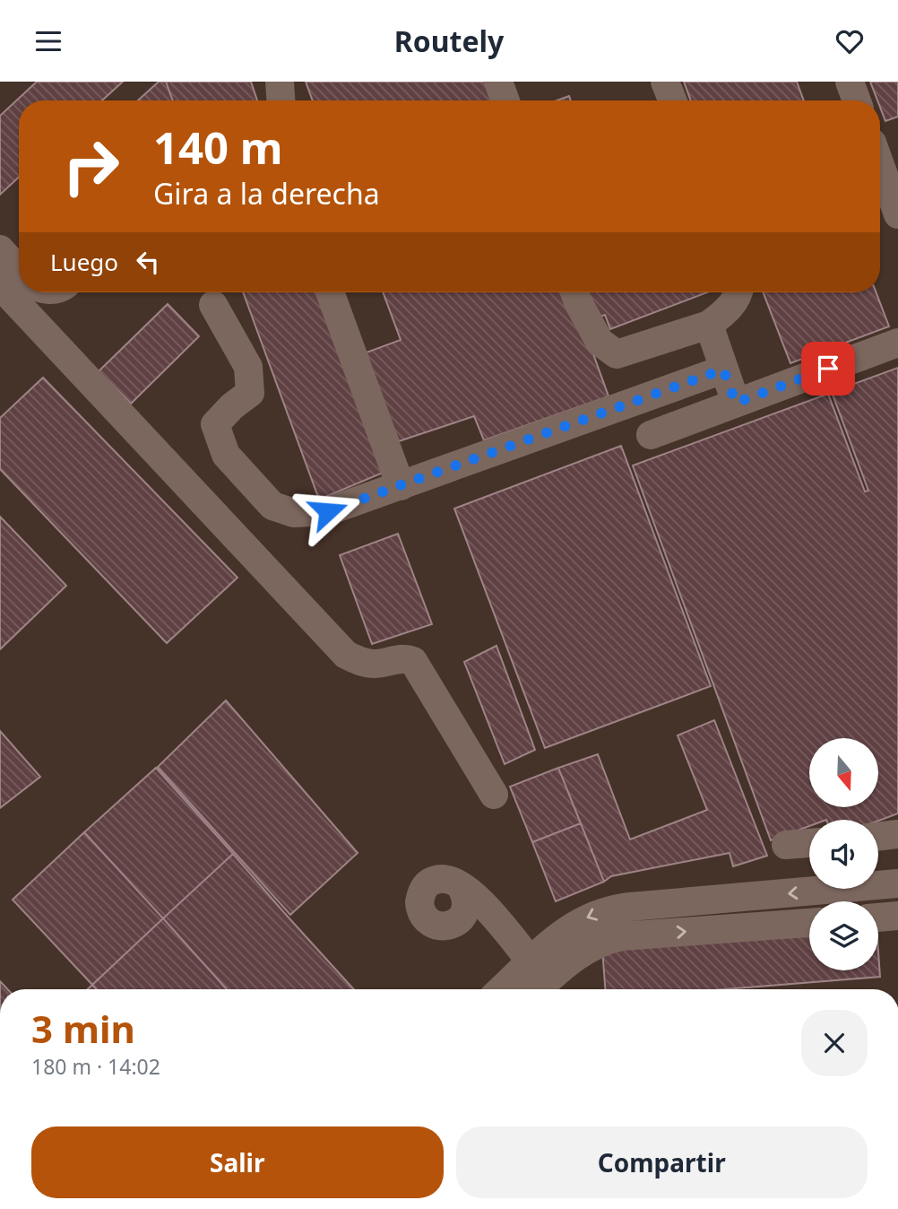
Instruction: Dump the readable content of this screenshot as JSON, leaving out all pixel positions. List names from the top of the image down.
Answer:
{
  "north": "bottom",
  "page": {
    "header": "Routely",
    "turn": ["140 m", "Gira a la derecha"],
    "then": "Luego",
    "heading": ["3 min", "180 m · 14:02"],
    "buttons": ["Salir", "Compartir"]
  }
}
